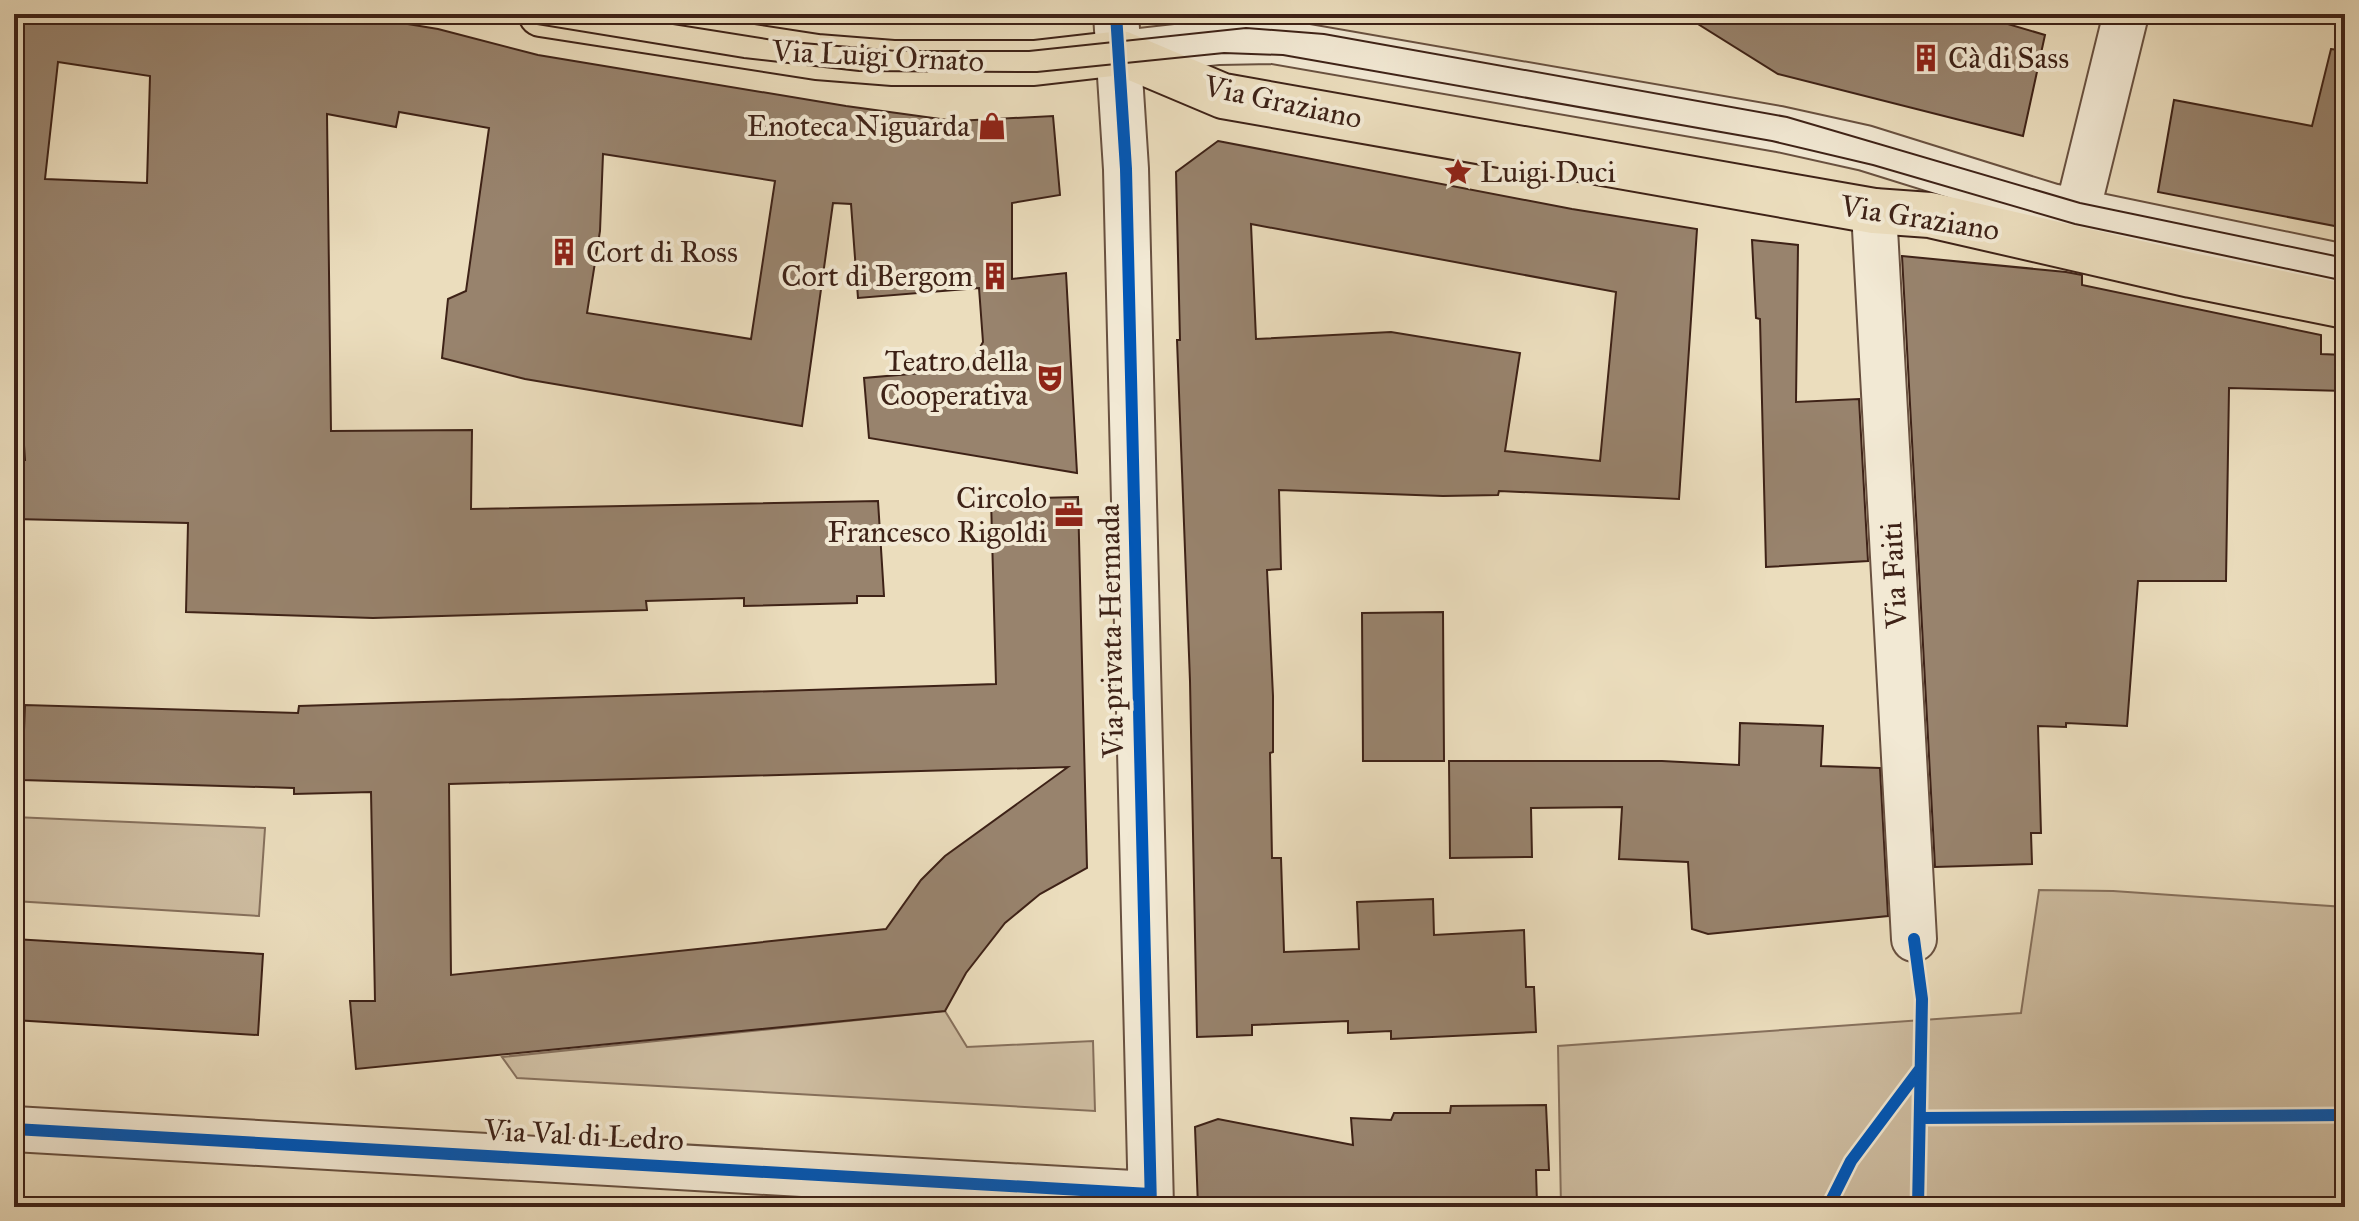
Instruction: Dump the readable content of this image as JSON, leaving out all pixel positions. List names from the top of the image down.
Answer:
{
  "streets": {
    "main road": ["Via Luigi Ornato", "Via Graziano"],
    "street": ["Via Faiti", "Via privata Hermada", "Via Val di Ledro"]
  },
  "crossings": [
    ["Via Luigi Ornato", "Via Graziano"],
    ["Via Luigi Ornato", "Via privata Hermada"],
    ["Via Graziano", "Via Faiti"],
    ["Via Graziano", "Via privata Hermada"],
    ["Via privata Hermada", "Via Val di Ledro"]
  ],
  "places": {
    "building": ["Cà di Sass", "Cort di Ross", "Cort di Bergom"],
    "shop": ["Enoteca Niguarda"],
    "place": ["Luigi Duci"],
    "theatre": ["Teatro della Cooperativa"],
    "office": ["Circolo Francesco Rigoldi"]
  }
}
